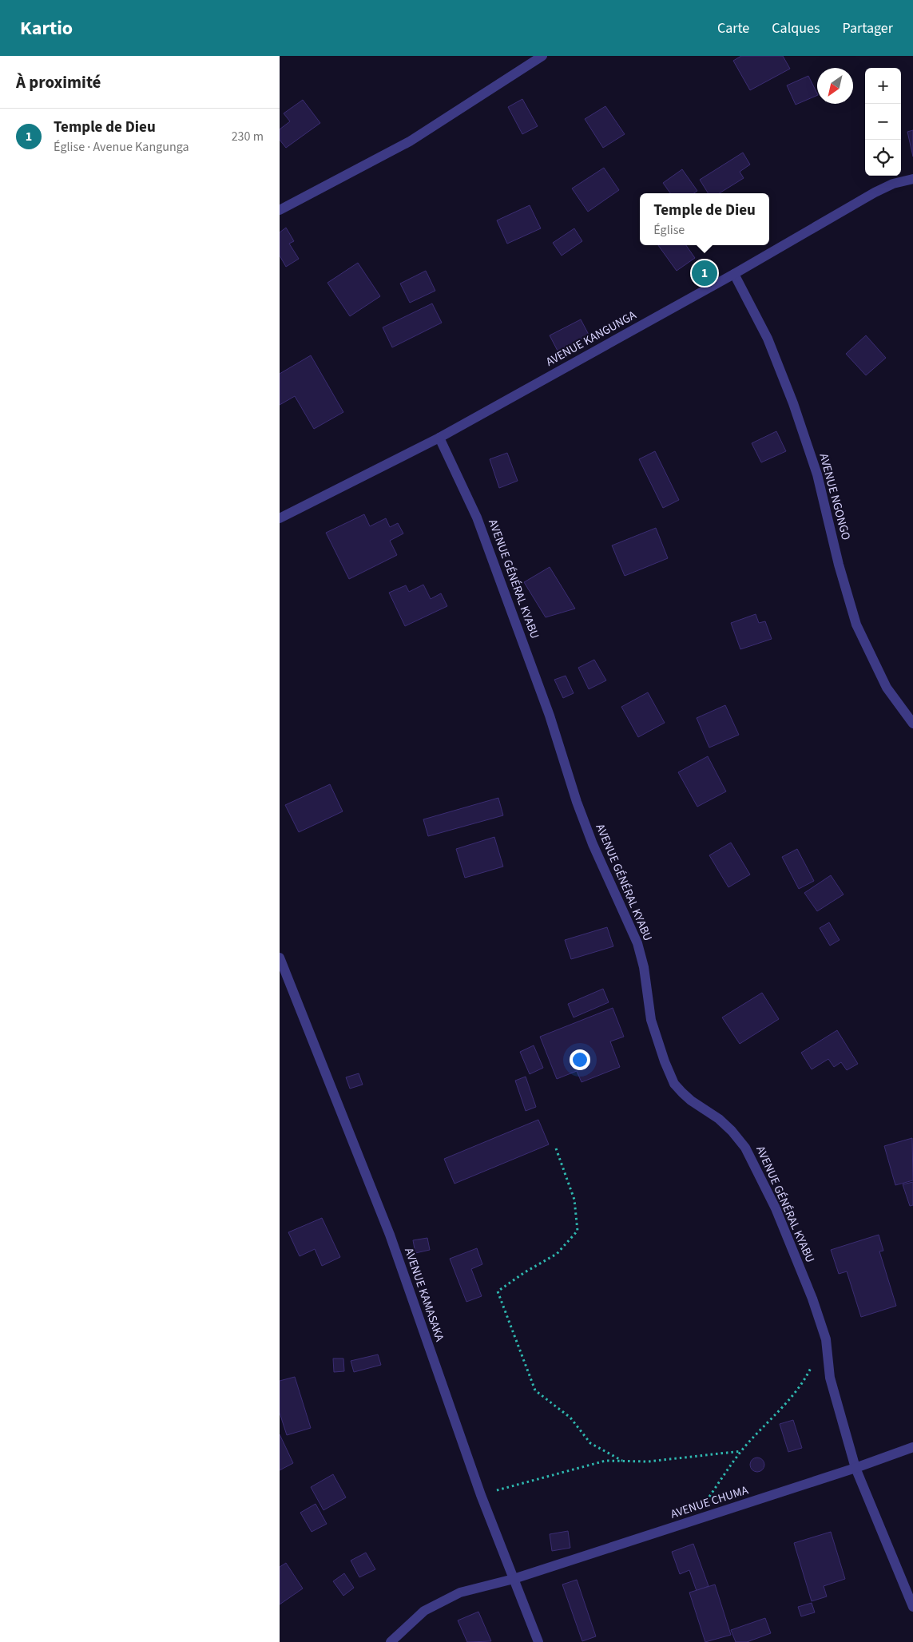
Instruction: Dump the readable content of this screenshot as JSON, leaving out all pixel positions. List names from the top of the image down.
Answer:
{
  "streets": {
    "street": [
      "AVENUE KANGUNGA",
      "AVENUE NGONGO",
      "AVENUE GÉNÉRAL KYABU",
      "AVENUE KAMASAKA",
      "AVENUE CHUMA"
    ]
  },
  "crossings": [
    ["AVENUE KANGUNGA", "AVENUE NGONGO"],
    ["AVENUE KANGUNGA", "AVENUE GÉNÉRAL KYABU"],
    ["AVENUE GÉNÉRAL KYABU", "AVENUE CHUMA"],
    ["AVENUE KAMASAKA", "AVENUE CHUMA"]
  ],
  "north": "bottom left",
  "page": {
    "header": "Kartio",
    "nav": ["Carte", "Calques", "Partager"],
    "heading": "À proximité",
    "map_buttons": ["+", "−"],
    "list": [
      {
        "mark": "1",
        "name": "Temple de Dieu",
        "note": "Église · Avenue Kangunga",
        "value": "230 m"
      }
    ],
    "popup": ["Temple de Dieu", "Église"],
    "pins": "1"
  }
}
